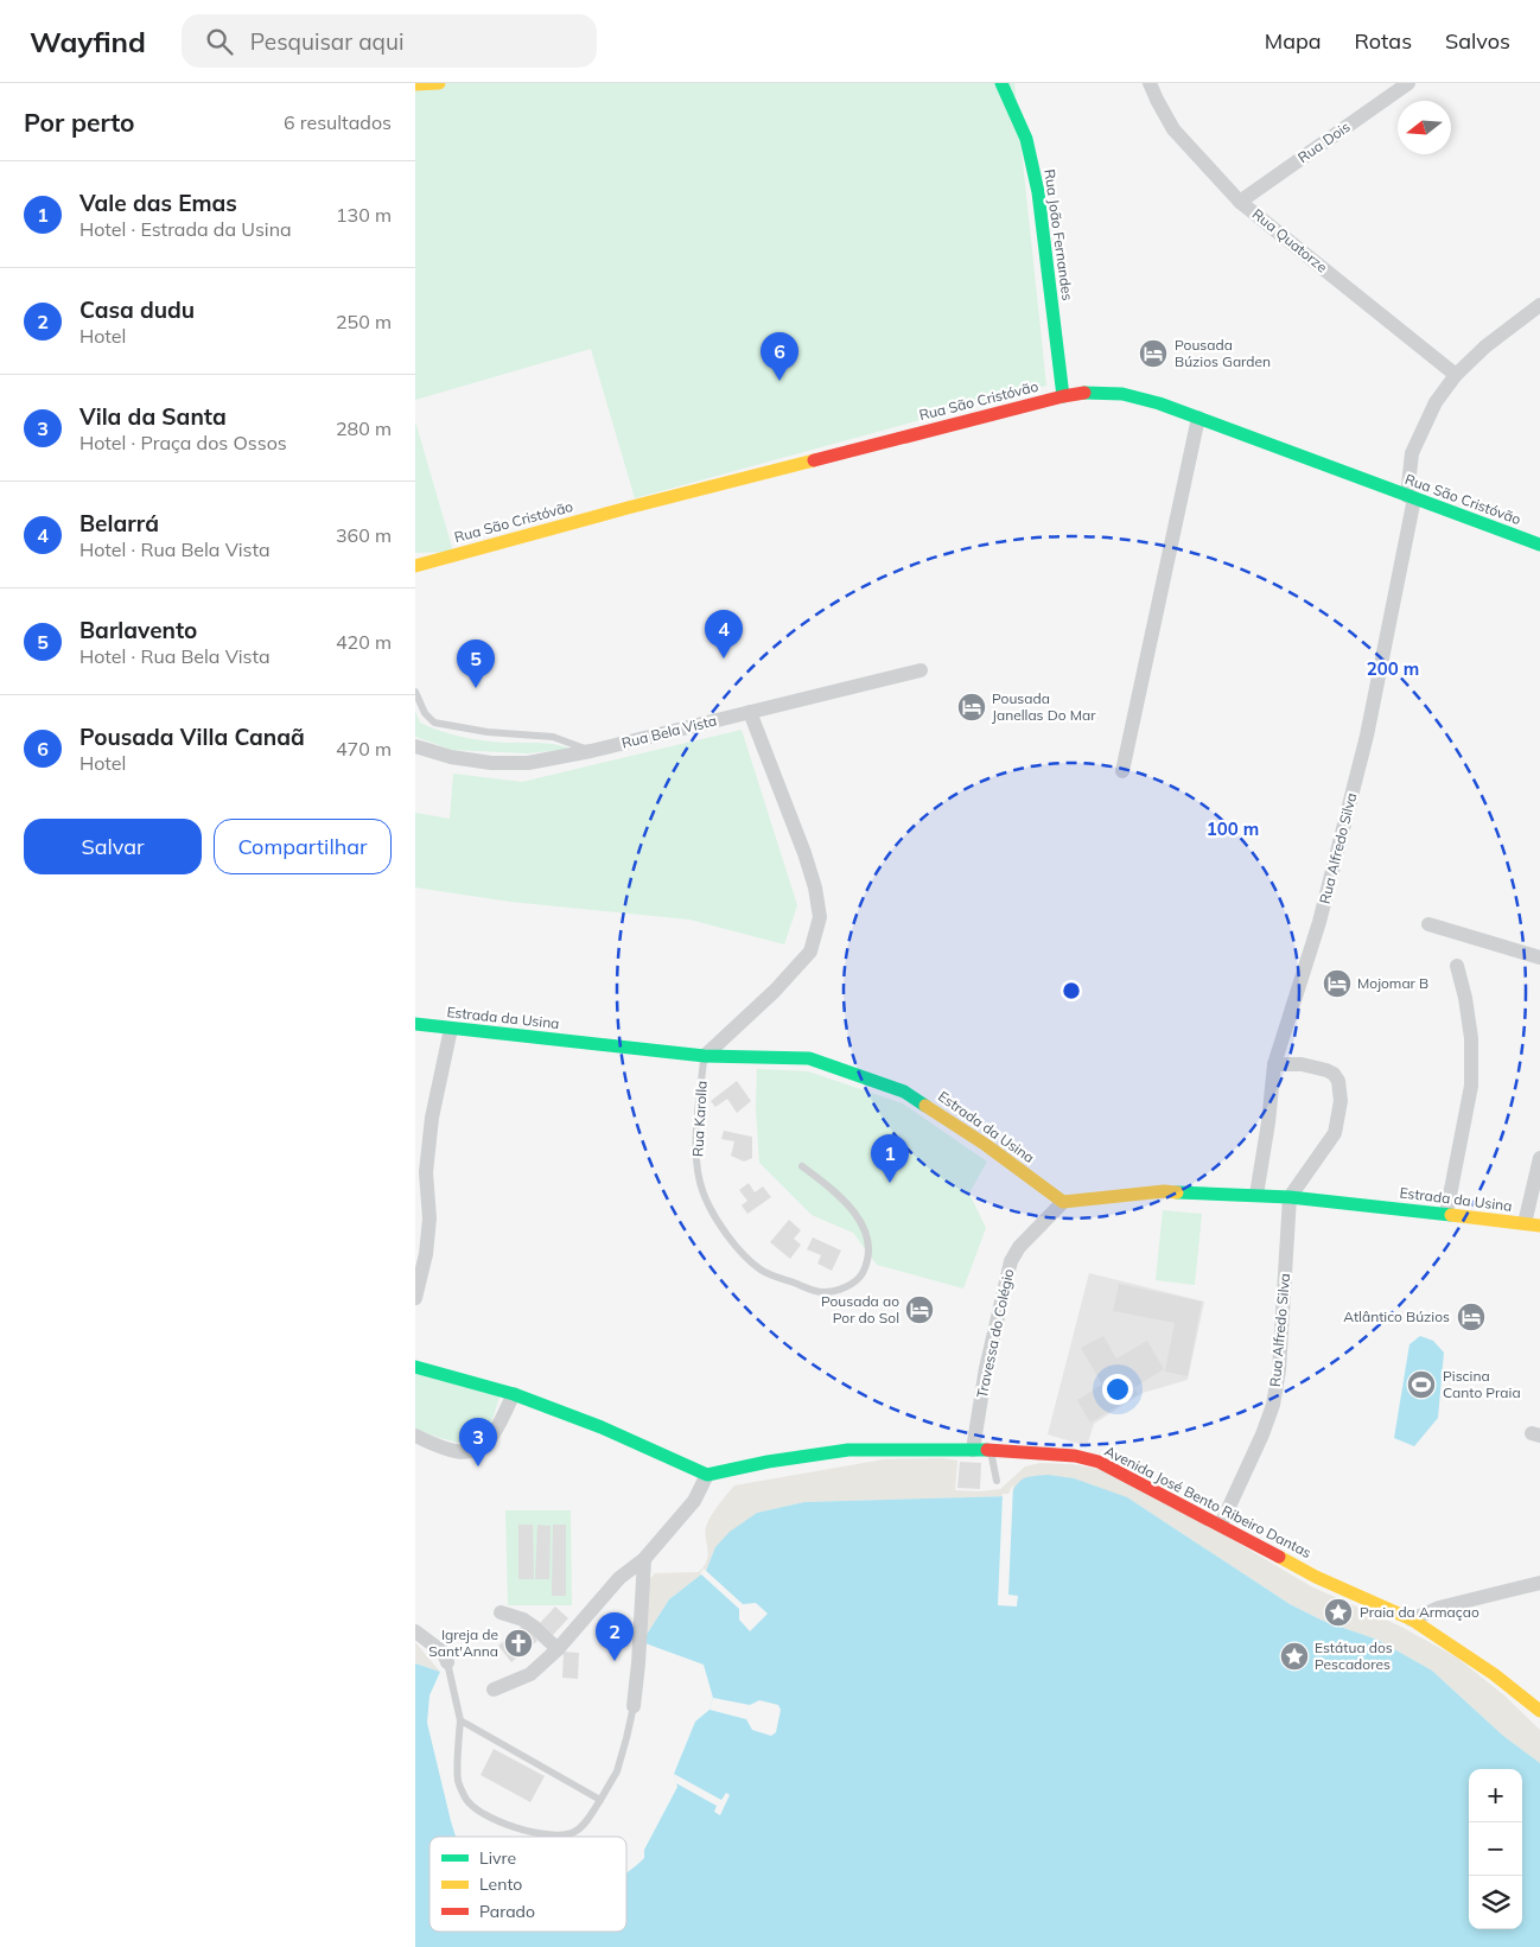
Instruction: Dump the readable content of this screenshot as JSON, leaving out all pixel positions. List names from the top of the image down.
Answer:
{
  "streets": {
    "main road": [
      "Rua João Fernandes",
      "Rua São Cristóvão",
      "Estrada da Usina",
      "Avenida José Bento Ribeiro Dantas"
    ],
    "street": [
      "Rua Dois",
      "Rua Quatorze",
      "Rua Bela Vista",
      "Rua Alfredo Silva",
      "Travessa do Colégio"
    ],
    "lane": ["Rua Karolla"]
  },
  "crossings": [
    ["Rua Dois", "Rua Quatorze"],
    ["Rua João Fernandes", "Rua São Cristóvão"],
    ["Rua Quatorze", "Rua Alfredo Silva"],
    ["Rua São Cristóvão", "Rua Alfredo Silva"],
    ["Rua Alfredo Silva", "Estrada da Usina"],
    ["Rua Alfredo Silva", "Avenida José Bento Ribeiro Dantas"],
    ["Estrada da Usina", "Rua Karolla"],
    ["Estrada da Usina", "Travessa do Colégio"],
    ["Travessa do Colégio", "Avenida José Bento Ribeiro Dantas"]
  ],
  "places": {
    "hotel": [
      "Pousada Búzios Garden",
      "Pousada Janellas Do Mar",
      "Mojomar B",
      "Pousada ao Por do Sol",
      "Atlântico Búzios"
    ],
    "sports": ["Piscina Canto Praia"],
    "place": ["Praia da Armaçao", "Estátua dos Pescadores"],
    "church": ["Igreja de Sant'Anna"]
  },
  "legend": ["Livre", "Lento", "Parado"],
  "north": "left",
  "page": {
    "header": "Wayfind",
    "search": "Pesquisar aqui",
    "nav": ["Mapa", "Rotas", "Salvos"],
    "heading": ["Por perto", "6 resultados"],
    "list": [
      {
        "mark": "1",
        "name": "Vale das Emas",
        "note": "Hotel · Estrada da Usina",
        "value": "130 m"
      },
      {
        "mark": "2",
        "name": "Casa dudu",
        "note": "Hotel",
        "value": "250 m"
      },
      {
        "mark": "3",
        "name": "Vila da Santa",
        "note": "Hotel · Praça dos Ossos",
        "value": "280 m"
      },
      {
        "mark": "4",
        "name": "Belarrá",
        "note": "Hotel · Rua Bela Vista",
        "value": "360 m"
      },
      {
        "mark": "5",
        "name": "Barlavento",
        "note": "Hotel · Rua Bela Vista",
        "value": "420 m"
      },
      {
        "mark": "6",
        "name": "Pousada Villa Canaã",
        "note": "Hotel",
        "value": "470 m"
      }
    ],
    "pins": [
      "6",
      "4",
      "5",
      "1",
      "3",
      "2"
    ],
    "buttons": ["Salvar", "Compartilhar"],
    "map_buttons": ["+", "−"]
  },
  "rings": ["200 m", "100 m"]
}
